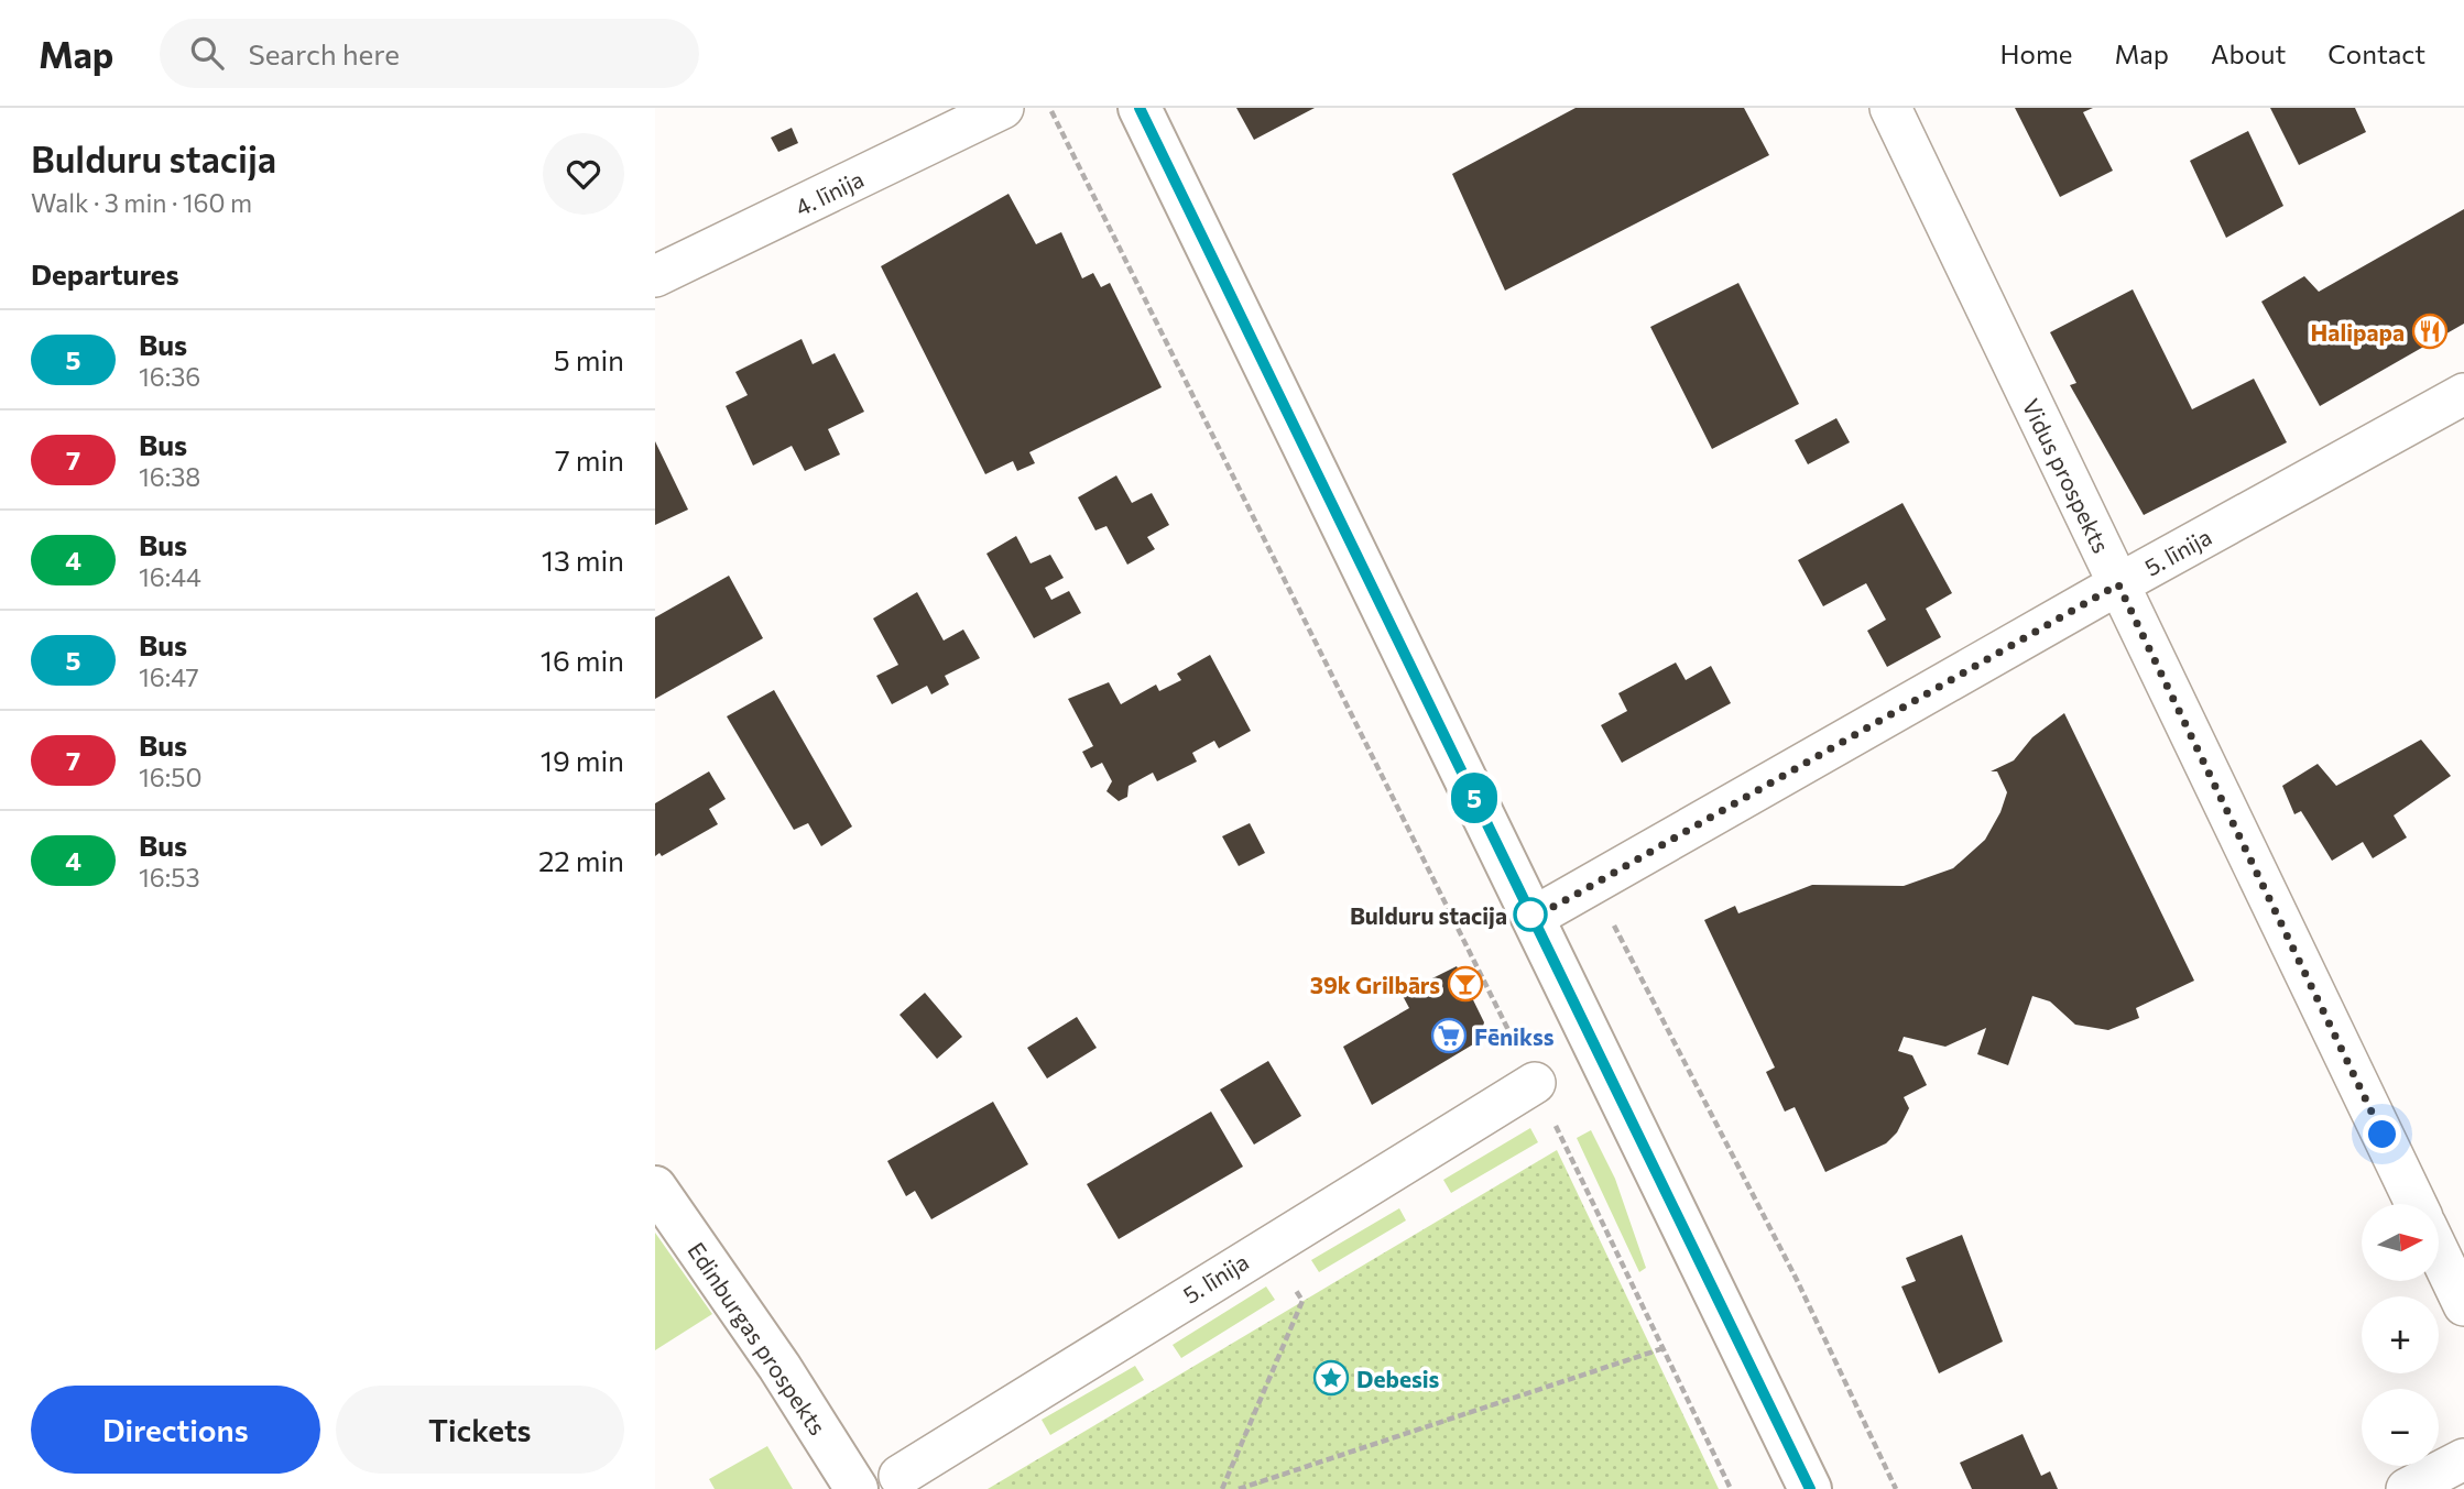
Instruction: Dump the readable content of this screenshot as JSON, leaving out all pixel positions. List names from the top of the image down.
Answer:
{
  "streets": {
    "main road": ["Edinburgas prospekts"],
    "street": ["4. līnija", "Vidus prospekts", "5. līnija"]
  },
  "crossings": [
    ["Vidus prospekts", "5. līnija"]
  ],
  "places": {
    "restaurant": ["Halipapa"],
    "other": ["Bulduru stacija"],
    "bar": ["39k Grilbārs"],
    "supermarket": ["Fēnikss"],
    "place": ["Debesis"]
  },
  "lines": ["bus line 5"],
  "north": "right",
  "page": {
    "header": "Map",
    "search": "Search here",
    "nav": [
      "Home",
      "Map",
      "About",
      "Contact"
    ],
    "heading": [
      ["Bulduru stacija", "Walk · 3 min · 160 m"],
      "Departures"
    ],
    "on_map": "5",
    "list": [
      {
        "mark": "5",
        "name": "Bus",
        "note": "16:36",
        "value": "5 min"
      },
      {
        "mark": "7",
        "name": "Bus",
        "note": "16:38",
        "value": "7 min"
      },
      {
        "mark": "4",
        "name": "Bus",
        "note": "16:44",
        "value": "13 min"
      },
      {
        "mark": "5",
        "name": "Bus",
        "note": "16:47",
        "value": "16 min"
      },
      {
        "mark": "7",
        "name": "Bus",
        "note": "16:50",
        "value": "19 min"
      },
      {
        "mark": "4",
        "name": "Bus",
        "note": "16:53",
        "value": "22 min"
      }
    ],
    "map_buttons": ["+", "−"],
    "buttons": ["Directions", "Tickets"]
  }
}
